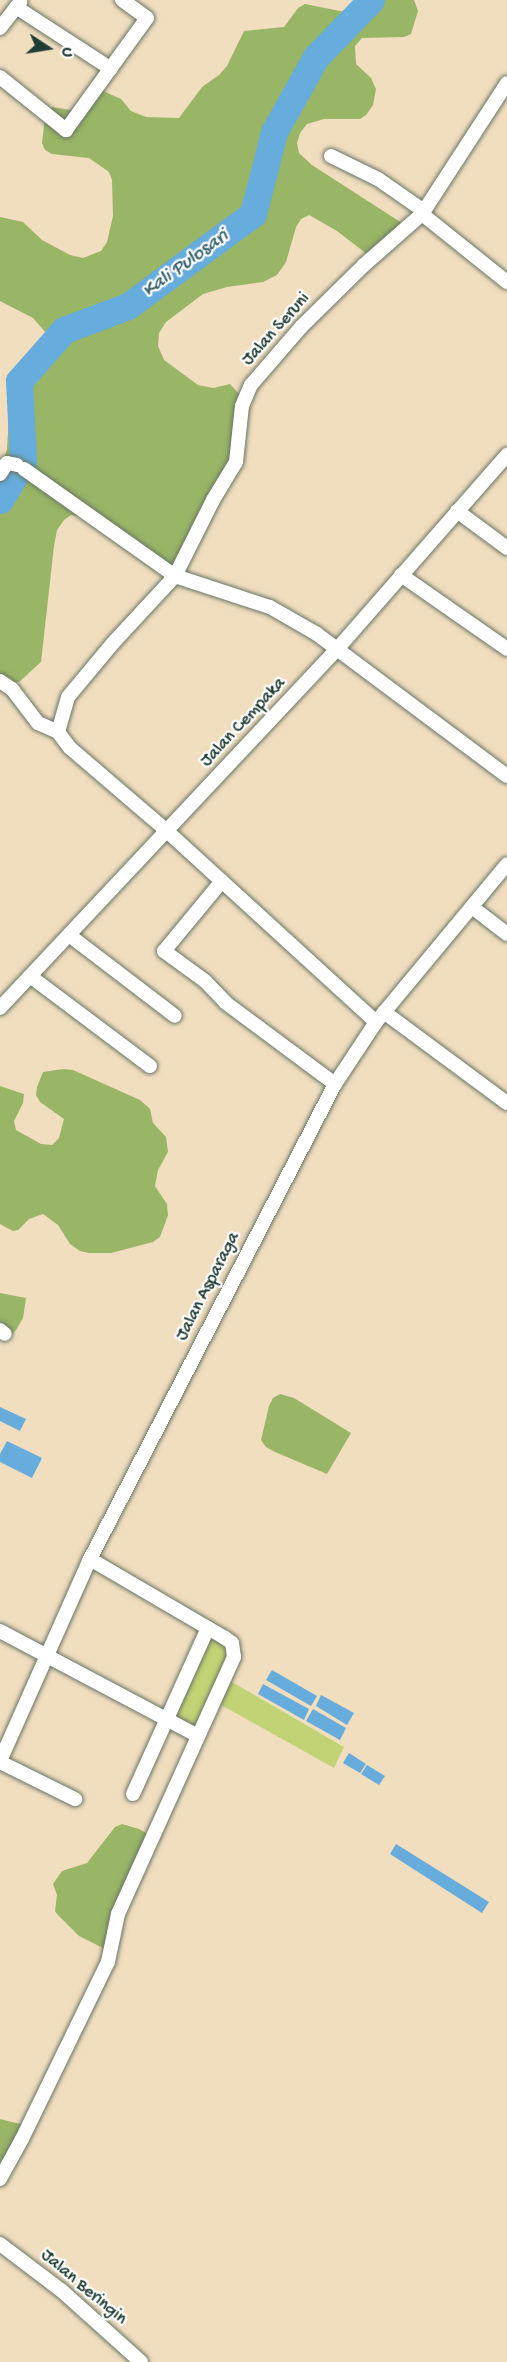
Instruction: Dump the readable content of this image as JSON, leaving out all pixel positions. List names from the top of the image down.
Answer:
{
  "streets": {
    "street": [
      "Jalan Seruni",
      "Jalan Cempaka",
      "Jalan Asparaga",
      "Jalan Beringin"
    ]
  },
  "water": ["Kali Pulosari"],
  "north": "right"
}
